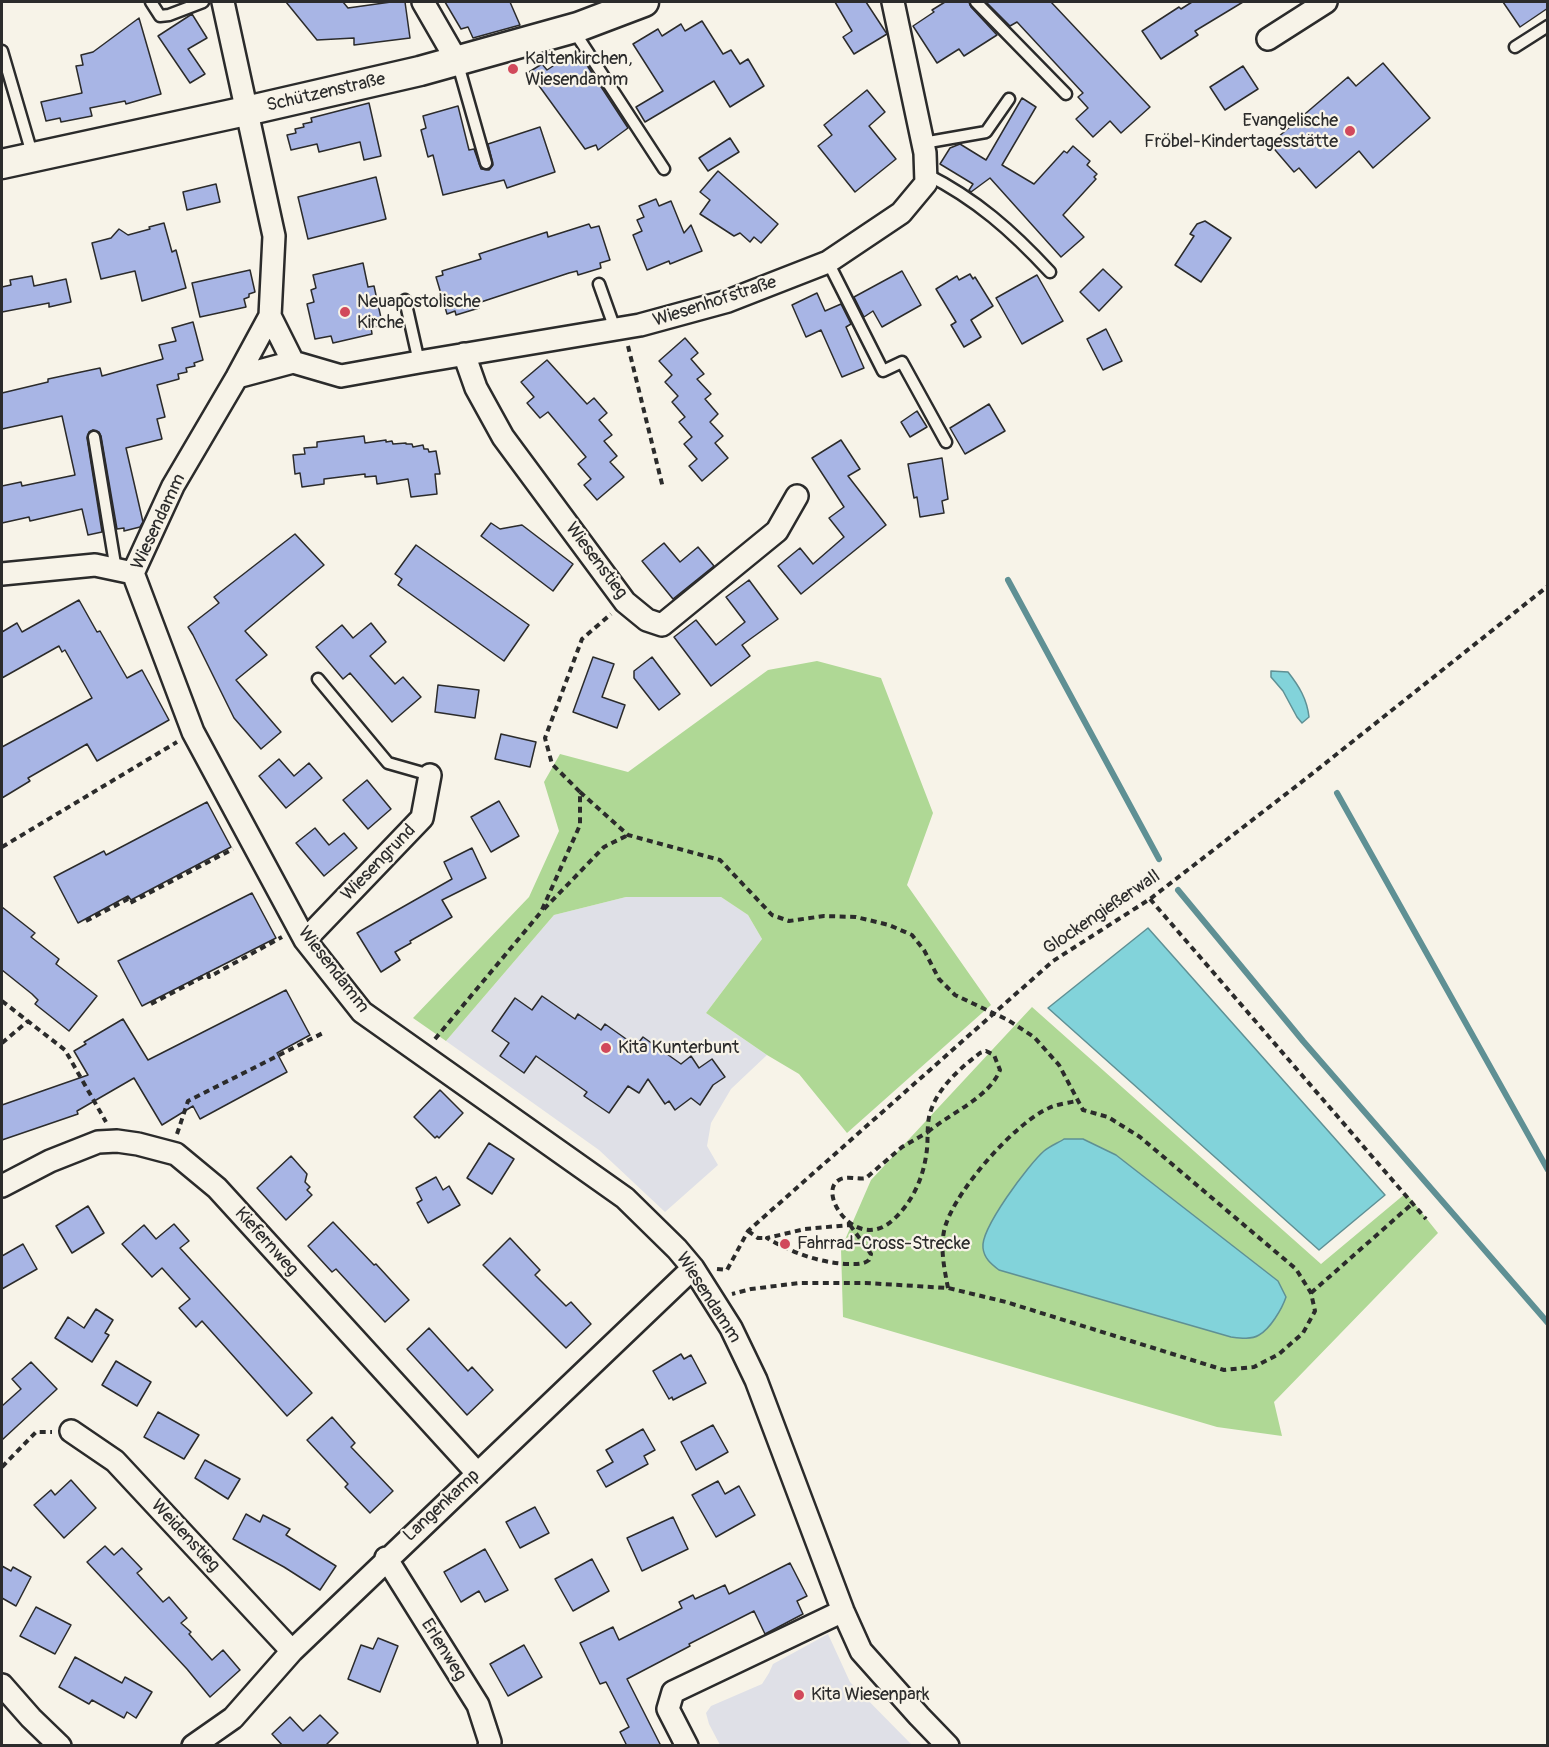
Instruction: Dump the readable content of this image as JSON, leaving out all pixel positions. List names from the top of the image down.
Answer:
{
  "streets": {
    "main road": ["Schützenstraße"],
    "street": [
      "Wiesenhofstraße",
      "Wiesendamm",
      "Wiesenstieg",
      "Wiesengrund",
      "Kiefernweg",
      "Langenkamp",
      "Weidenstieg",
      "Erlenweg"
    ],
    "path": ["Glockengießerwall"]
  },
  "crossings": [
    ["Schützenstraße", "Wiesendamm"],
    ["Wiesenhofstraße", "Wiesenstieg"],
    ["Wiesendamm", "Wiesengrund"],
    ["Wiesendamm", "Glockengießerwall"],
    ["Wiesendamm", "Langenkamp"],
    ["Glockengießerwall", "Langenkamp"],
    ["Kiefernweg", "Langenkamp"],
    ["Langenkamp", "Weidenstieg"],
    ["Langenkamp", "Erlenweg"]
  ],
  "places": [
    "Kaltenkirchen, Wiesendamm",
    "Evangelische Fröbel-Kindertagesstätte",
    "Neuapostolische Kirche",
    "Kita Kunterbunt",
    "Fahrrad-Cross-Strecke",
    "Kita Wiesenpark"
  ]
}
